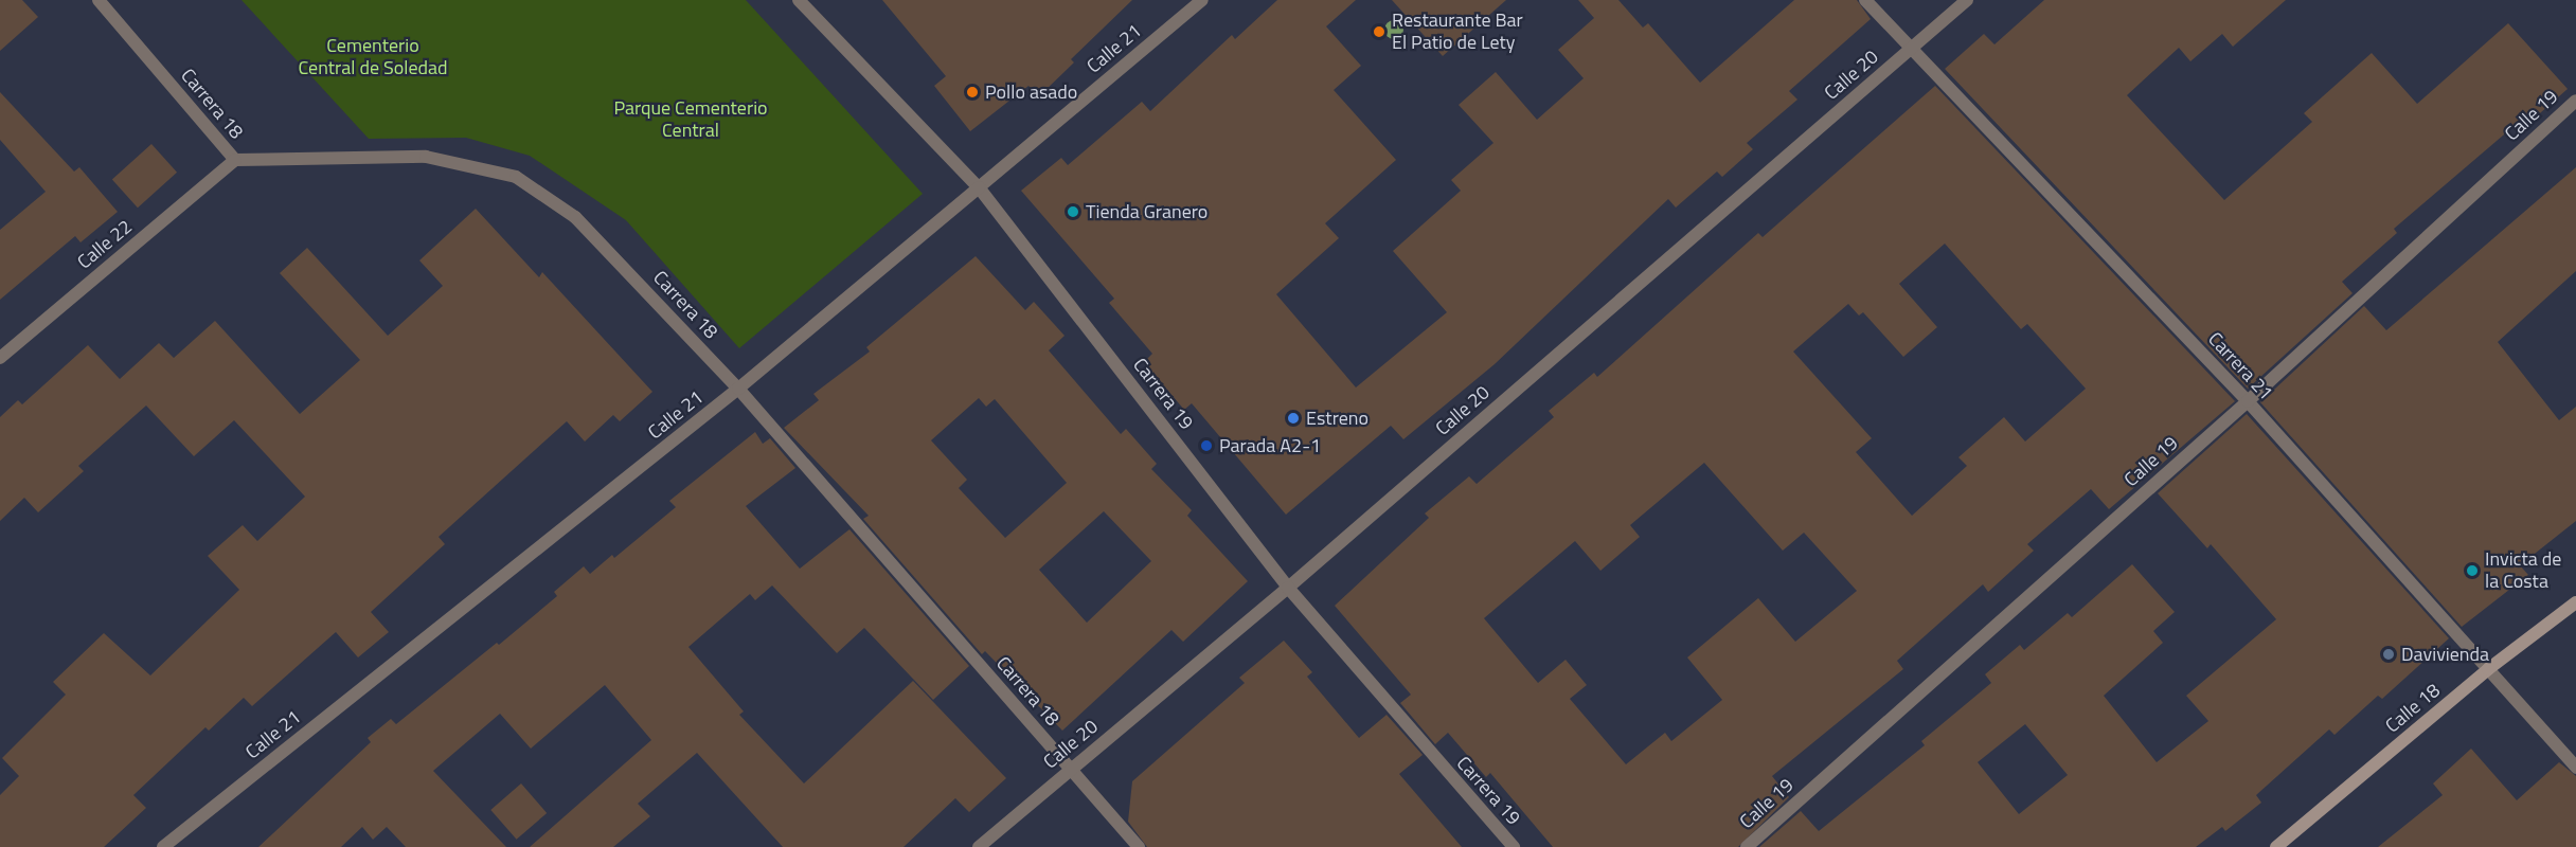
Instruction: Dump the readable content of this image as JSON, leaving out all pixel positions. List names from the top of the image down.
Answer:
{
  "streets": {
    "main road": ["Calle 18"],
    "street": [
      "Calle 21",
      "Calle 20",
      "Carrera 18",
      "Calle 19",
      "Calle 22",
      "Carrera 21",
      "Carrera 19"
    ]
  },
  "crossings": [
    ["Calle 21", "Carrera 18"],
    ["Calle 21", "Carrera 19"],
    ["Calle 20", "Carrera 18"],
    ["Calle 20", "Carrera 21"],
    ["Calle 20", "Carrera 19"],
    ["Carrera 18", "Calle 22"],
    ["Calle 19", "Carrera 21"],
    ["Carrera 21", "Calle 18"]
  ],
  "parks": ["Cementerio Central de Soledad", "Parque Cementerio Central"],
  "places": [
    "Restaurante Bar El Patio de Lety",
    "Pollo asado",
    "Tienda Granero",
    "Estreno",
    "Parada A2-1",
    "Invicta de la Costa",
    "Davivienda"
  ]
}
